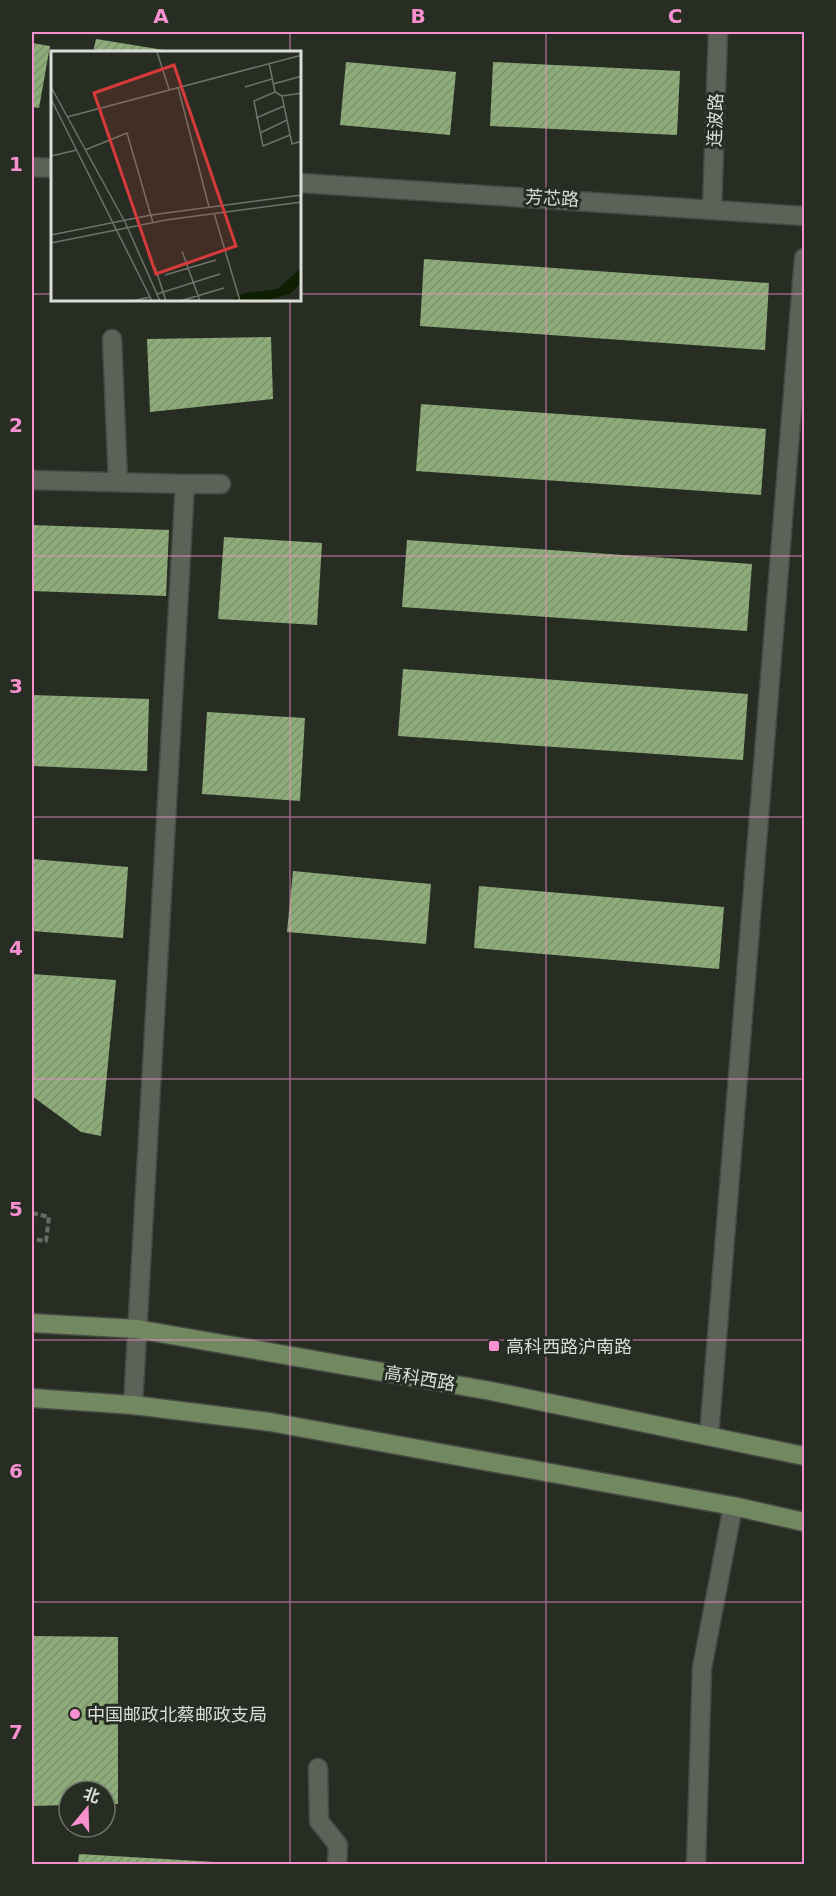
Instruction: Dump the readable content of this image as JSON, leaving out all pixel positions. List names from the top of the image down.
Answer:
{
  "streets": {
    "main road": ["高科西路"],
    "street": ["连波路", "芳芯路"]
  },
  "crossings": [
    ["连波路", "芳芯路"]
  ],
  "places": {
    "transit": ["高科西路沪南路"],
    "other": ["中国邮政北蔡邮政支局"]
  },
  "north": "top",
  "grid": {
    "columns": ["A", "B", "C"],
    "rows": [
      "1",
      "2",
      "3",
      "4",
      "5",
      "6",
      "7"
    ]
  }
}
